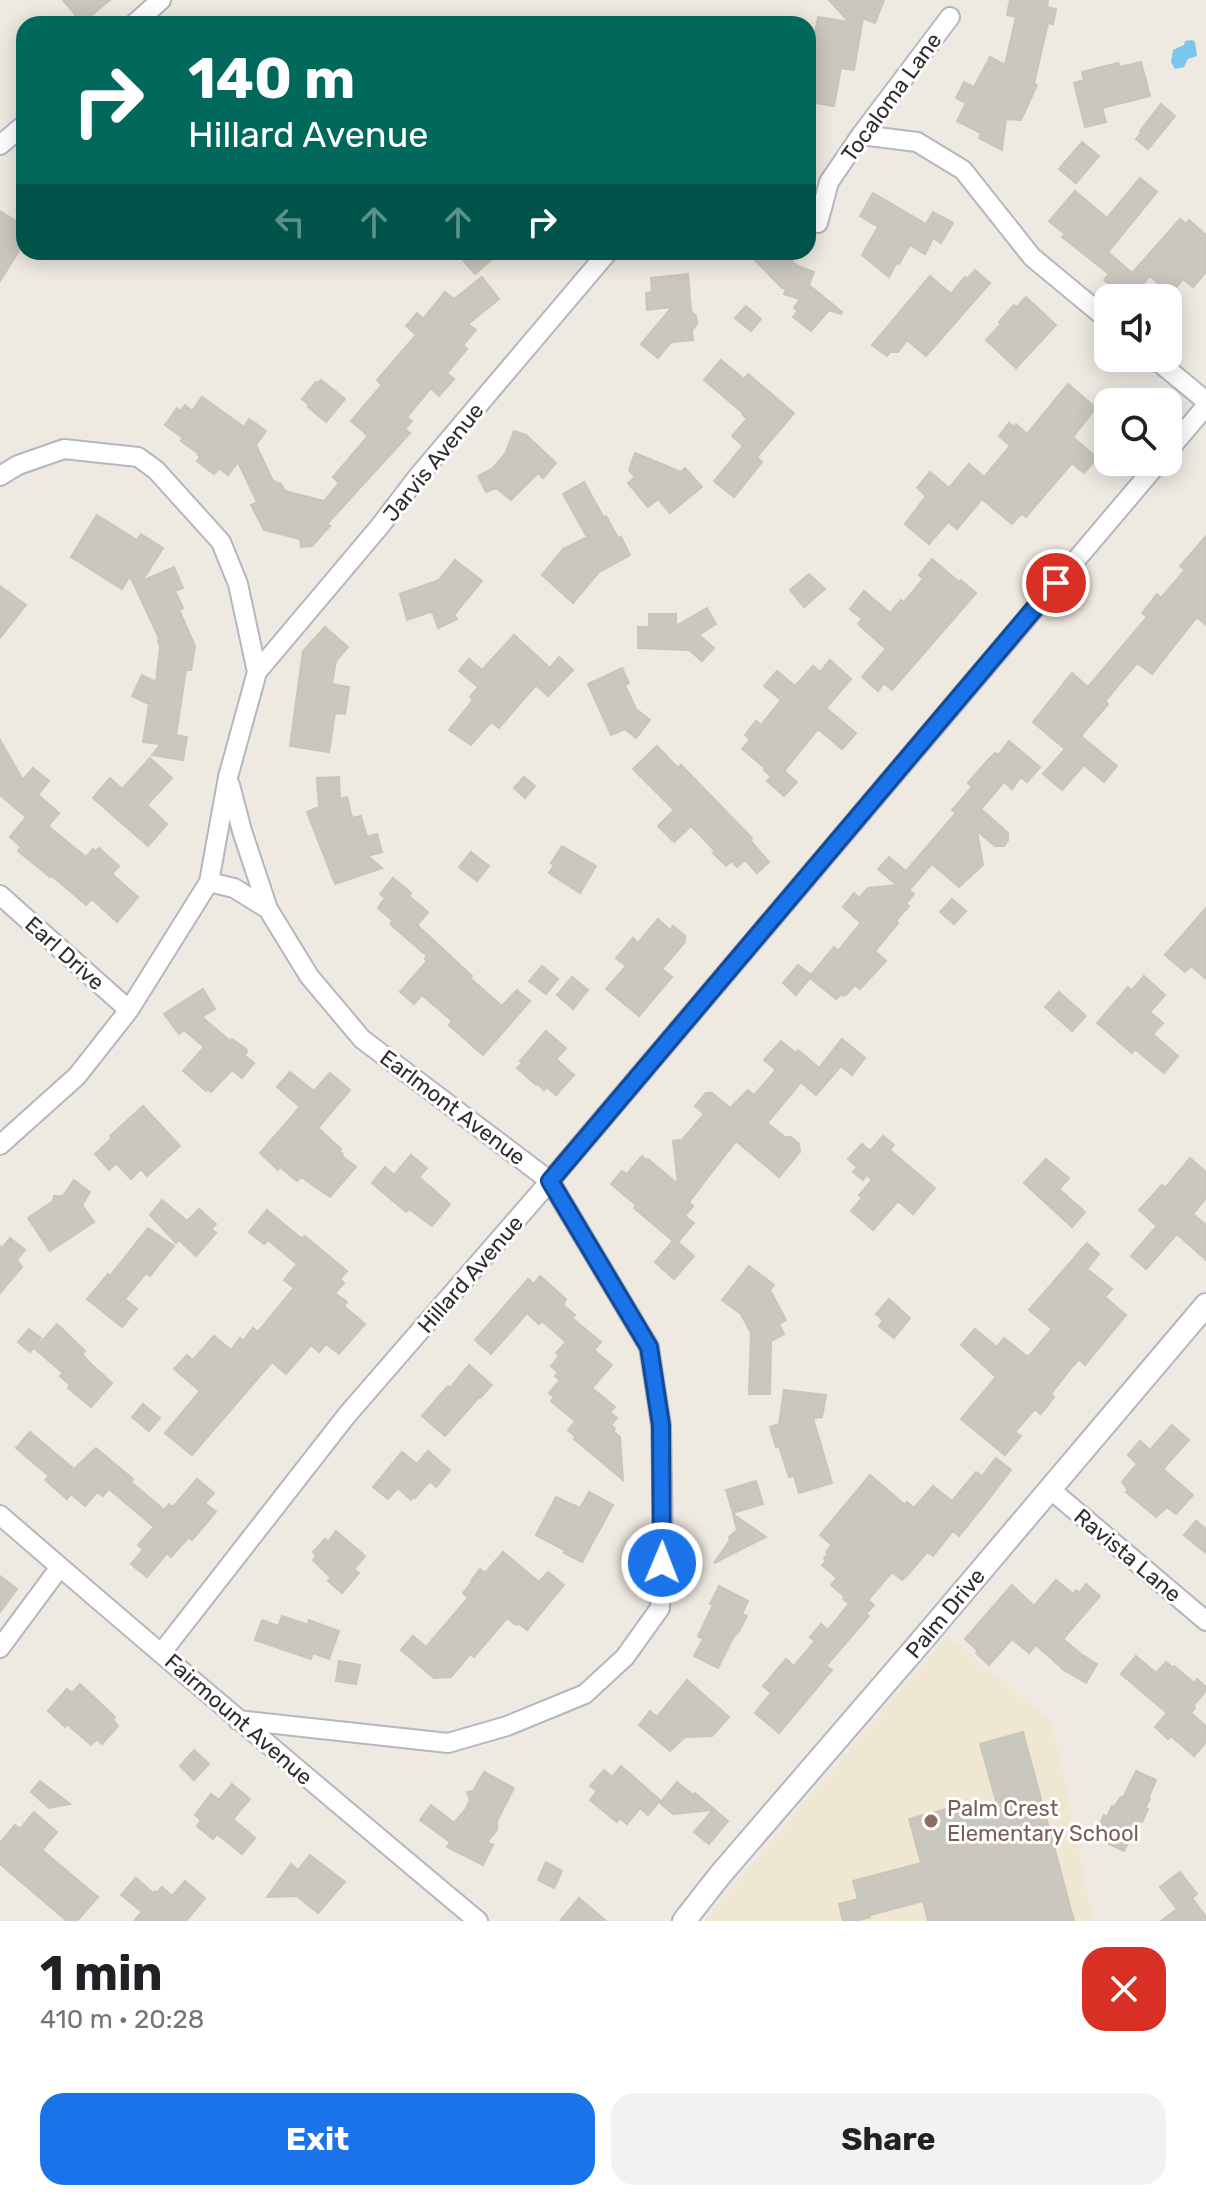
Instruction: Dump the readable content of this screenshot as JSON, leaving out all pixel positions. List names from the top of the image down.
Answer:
{
  "streets": {
    "street": [
      "Tocaloma Lane",
      "Jarvis Avenue",
      "Earl Drive",
      "Earlmont Avenue",
      "Hillard Avenue",
      "Ravista Lane",
      "Palm Drive",
      "Fairmount Avenue"
    ]
  },
  "crossings": [
    ["Earlmont Avenue", "Hillard Avenue"],
    ["Earlmont Avenue", "Fairmount Avenue"],
    ["Hillard Avenue", "Fairmount Avenue"],
    ["Ravista Lane", "Palm Drive"]
  ],
  "places": ["Palm Crest Elementary School"],
  "page": {
    "turn": ["140 m", "Hillard Avenue"],
    "heading": ["1 min", "410 m · 20:28"],
    "buttons": ["Exit", "Share"]
  }
}
